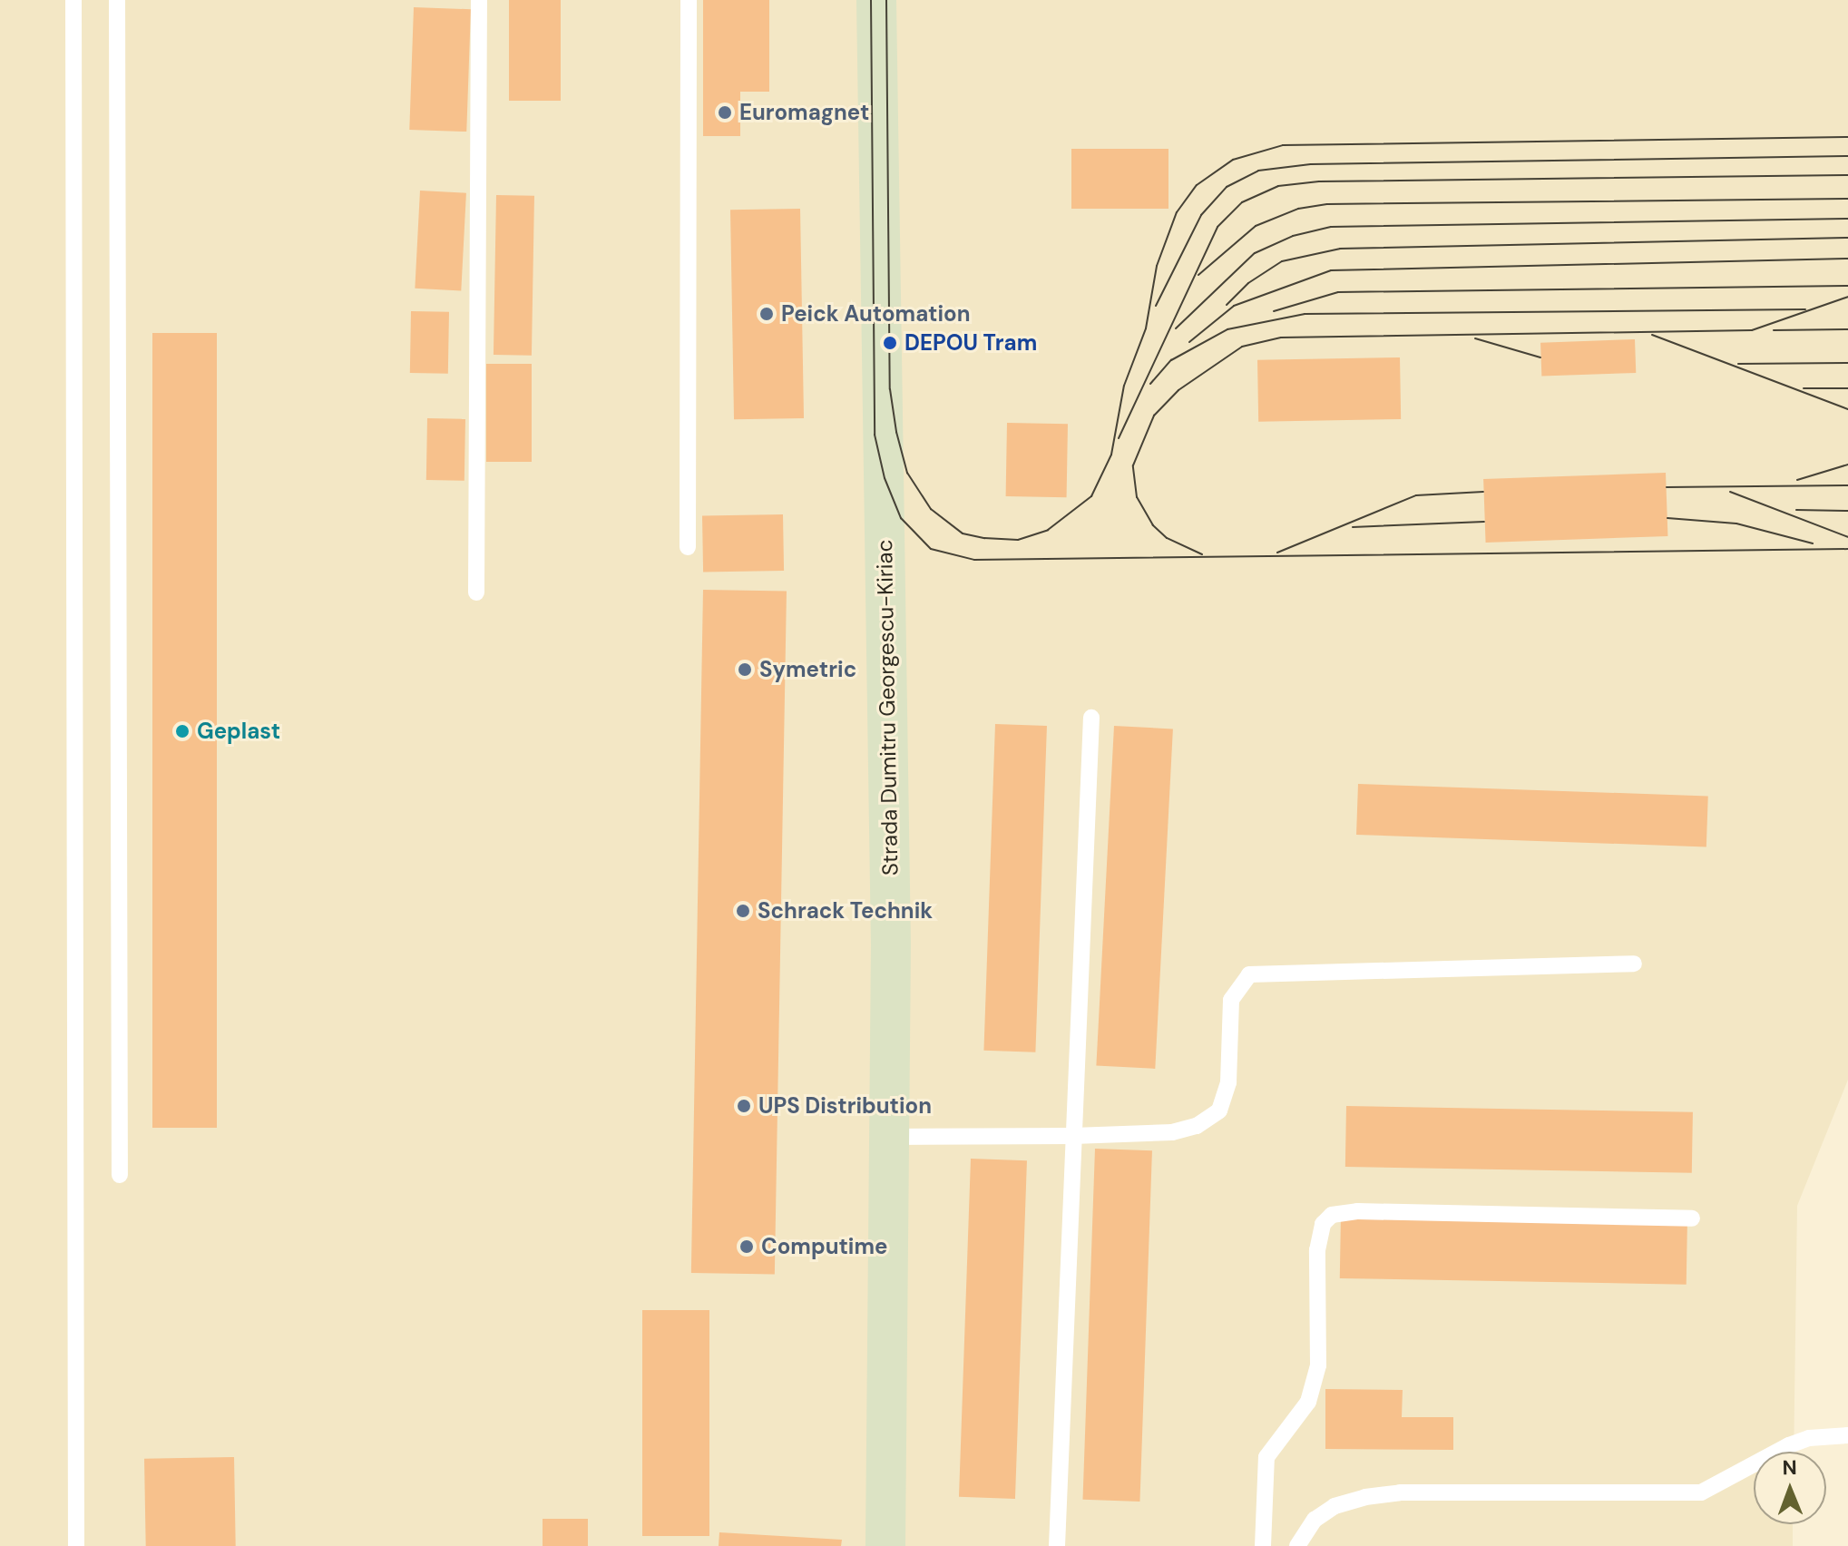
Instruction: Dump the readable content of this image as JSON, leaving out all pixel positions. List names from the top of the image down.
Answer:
{
  "streets": {
    "main road": ["Strada Dumitru Georgescu-Kiriac"]
  },
  "places": [
    "Euromagnet",
    "Peick Automation",
    "DEPOU Tram",
    "Symetric",
    "Geplast",
    "Schrack Technik",
    "UPS Distribution",
    "Computime"
  ],
  "north": "top"
}
